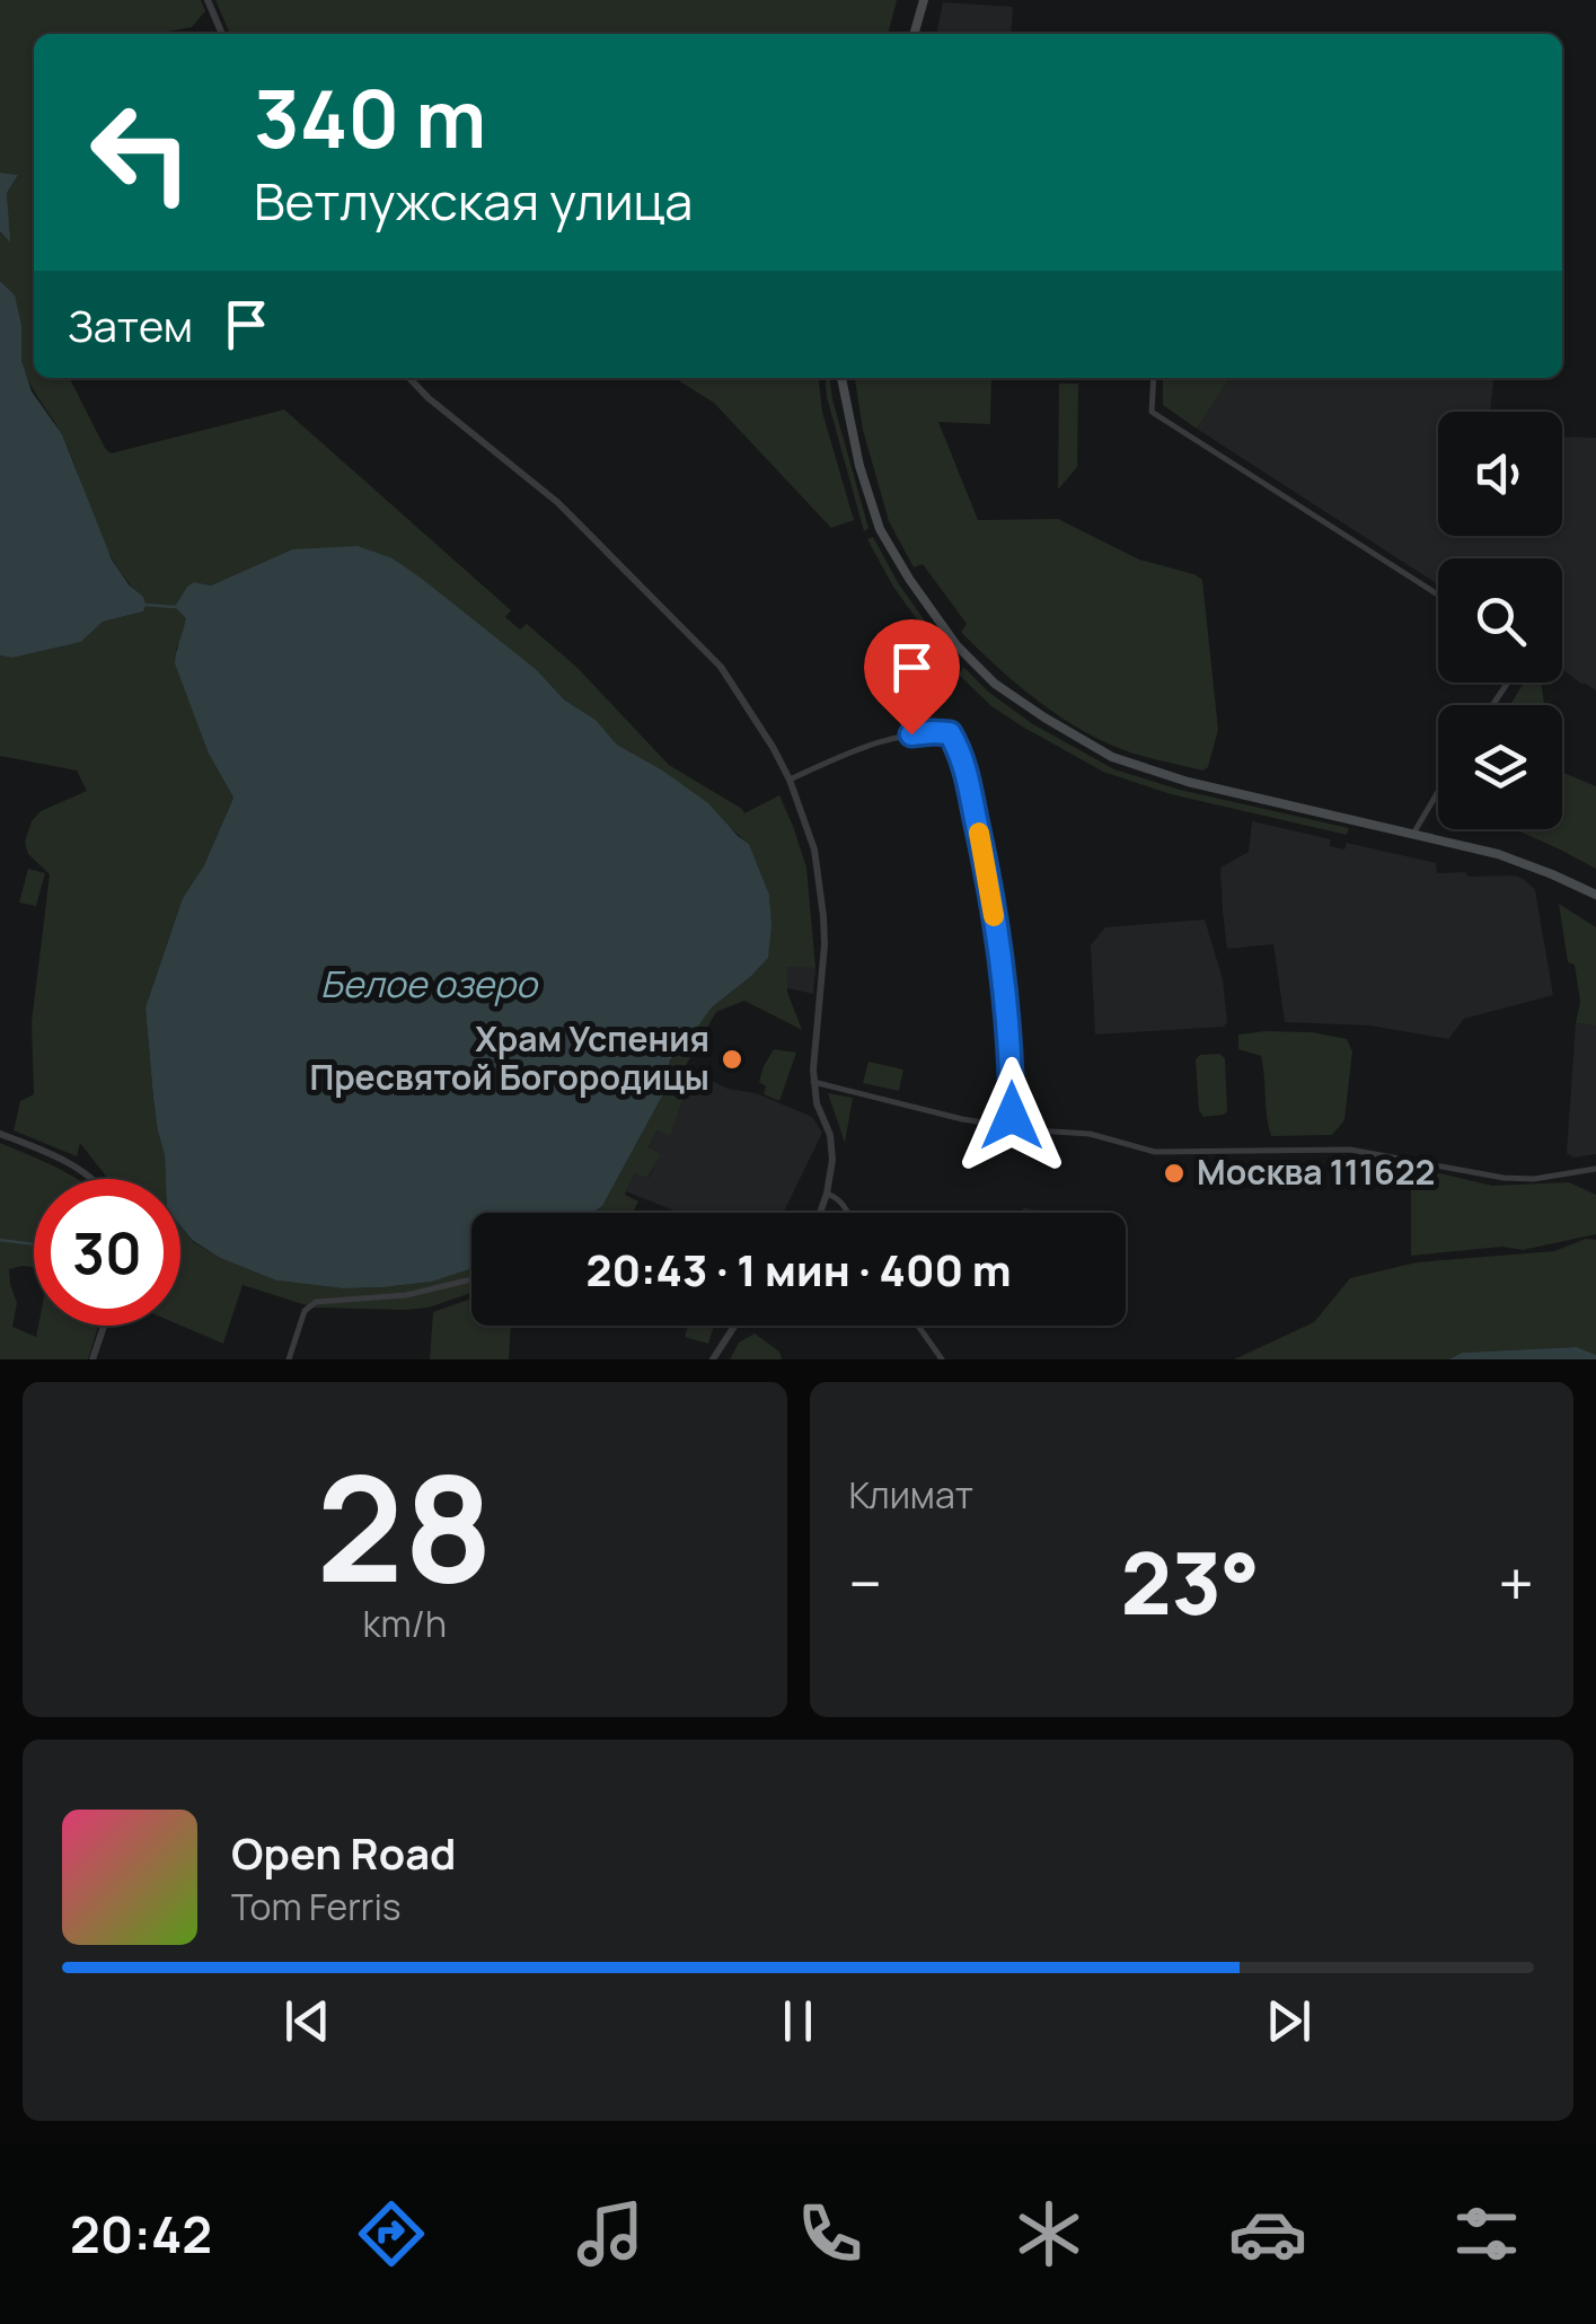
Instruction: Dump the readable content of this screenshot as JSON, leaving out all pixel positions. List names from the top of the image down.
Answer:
{
  "water": ["Белое озеро"],
  "places": ["Храм Успения Пресвятой Богородицы", "Москва 111622"],
  "page": {
    "turn": ["340 m", "Ветлужская улица"],
    "then": "Затем",
    "limit": "30",
    "trip": "20:43 · 1 мин · 400 m",
    "tile": [
      ["28", "km/h"],
      "Климат"
    ],
    "heat": ["−", "23°", "+"],
    "song": ["Open Road", "Tom Ferris"],
    "tabs": "20:42"
  }
}
